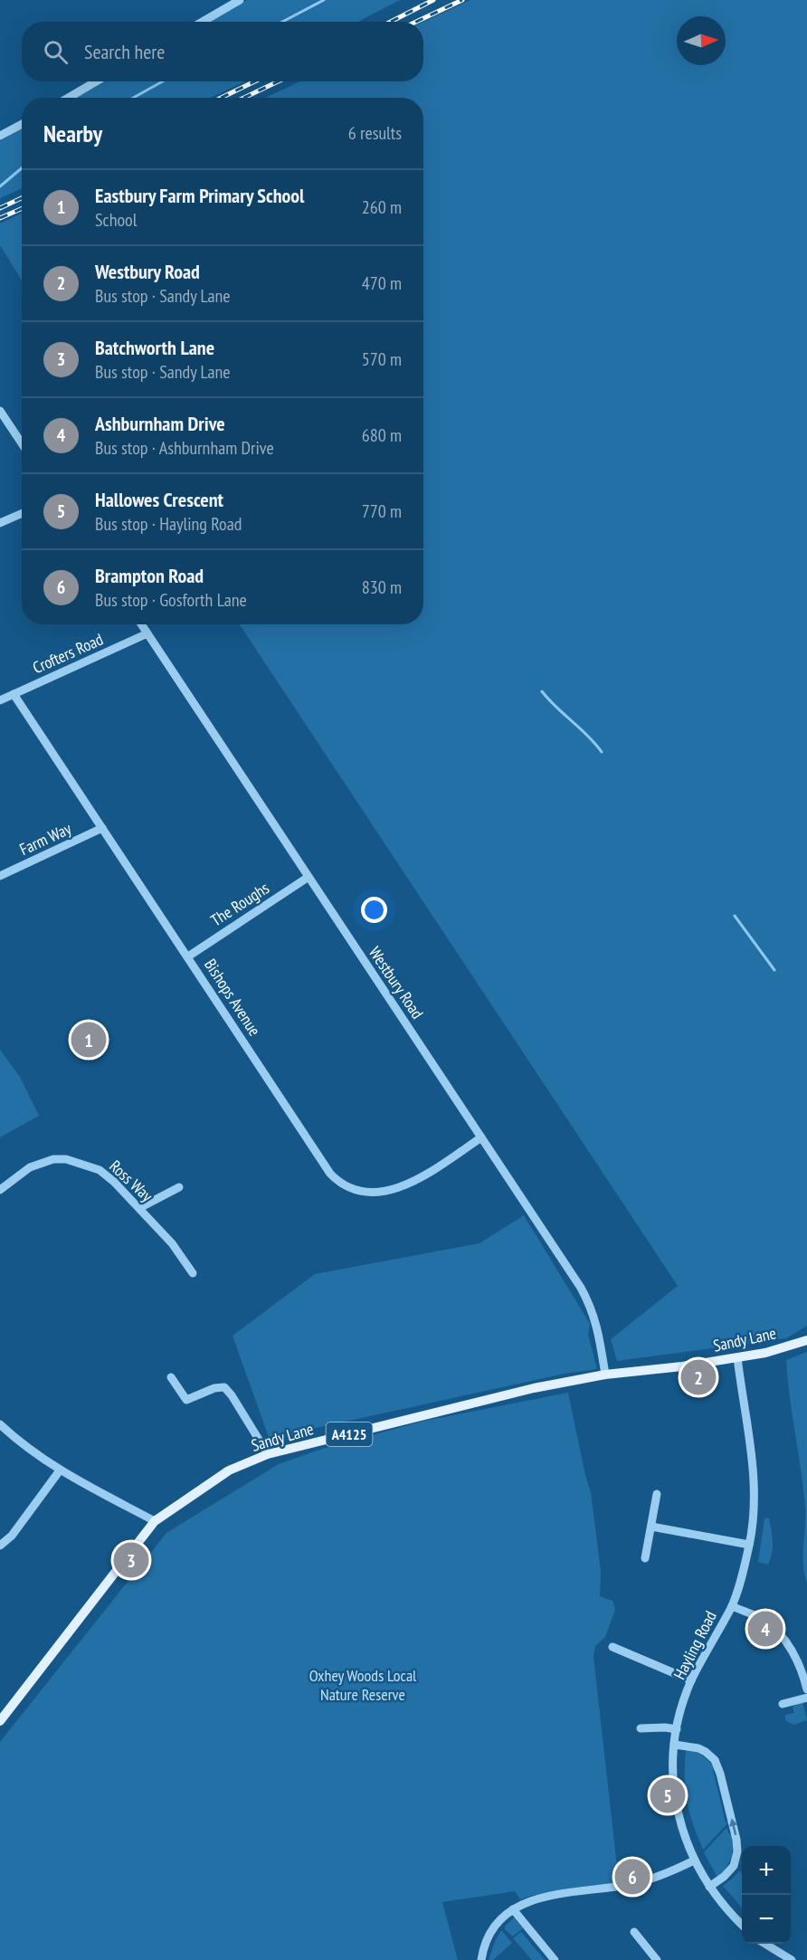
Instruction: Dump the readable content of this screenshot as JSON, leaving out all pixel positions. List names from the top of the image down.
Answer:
{
  "streets": {
    "main road": ["Sandy Lane", "A4125"],
    "street": [
      "Crofters Road",
      "Farm Way",
      "The Roughs",
      "Westbury Road",
      "Bishops Avenue",
      "Ross Way",
      "Hayling Road"
    ]
  },
  "crossings": [
    ["Crofters Road", "Westbury Road"],
    ["Crofters Road", "Bishops Avenue"],
    ["Farm Way", "Bishops Avenue"],
    ["The Roughs", "Westbury Road"],
    ["The Roughs", "Bishops Avenue"],
    ["Westbury Road", "Bishops Avenue"],
    ["Westbury Road", "Sandy Lane"],
    ["Sandy Lane", "Hayling Road"]
  ],
  "parks": ["Oxhey Woods Local Nature Reserve"],
  "north": "right",
  "page": {
    "search": "Search here",
    "heading": ["Nearby", "6 results"],
    "list": [
      {
        "mark": "1",
        "name": "Eastbury Farm Primary School",
        "note": "School",
        "value": "260 m"
      },
      {
        "mark": "2",
        "name": "Westbury Road",
        "note": "Bus stop · Sandy Lane",
        "value": "470 m"
      },
      {
        "mark": "3",
        "name": "Batchworth Lane",
        "note": "Bus stop · Sandy Lane",
        "value": "570 m"
      },
      {
        "mark": "4",
        "name": "Ashburnham Drive",
        "note": "Bus stop · Ashburnham Drive",
        "value": "680 m"
      },
      {
        "mark": "5",
        "name": "Hallowes Crescent",
        "note": "Bus stop · Hayling Road",
        "value": "770 m"
      },
      {
        "mark": "6",
        "name": "Brampton Road",
        "note": "Bus stop · Gosforth Lane",
        "value": "830 m"
      }
    ],
    "pins": [
      "1",
      "2",
      "3",
      "4",
      "5",
      "6"
    ],
    "map_buttons": ["+", "−"]
  }
}
